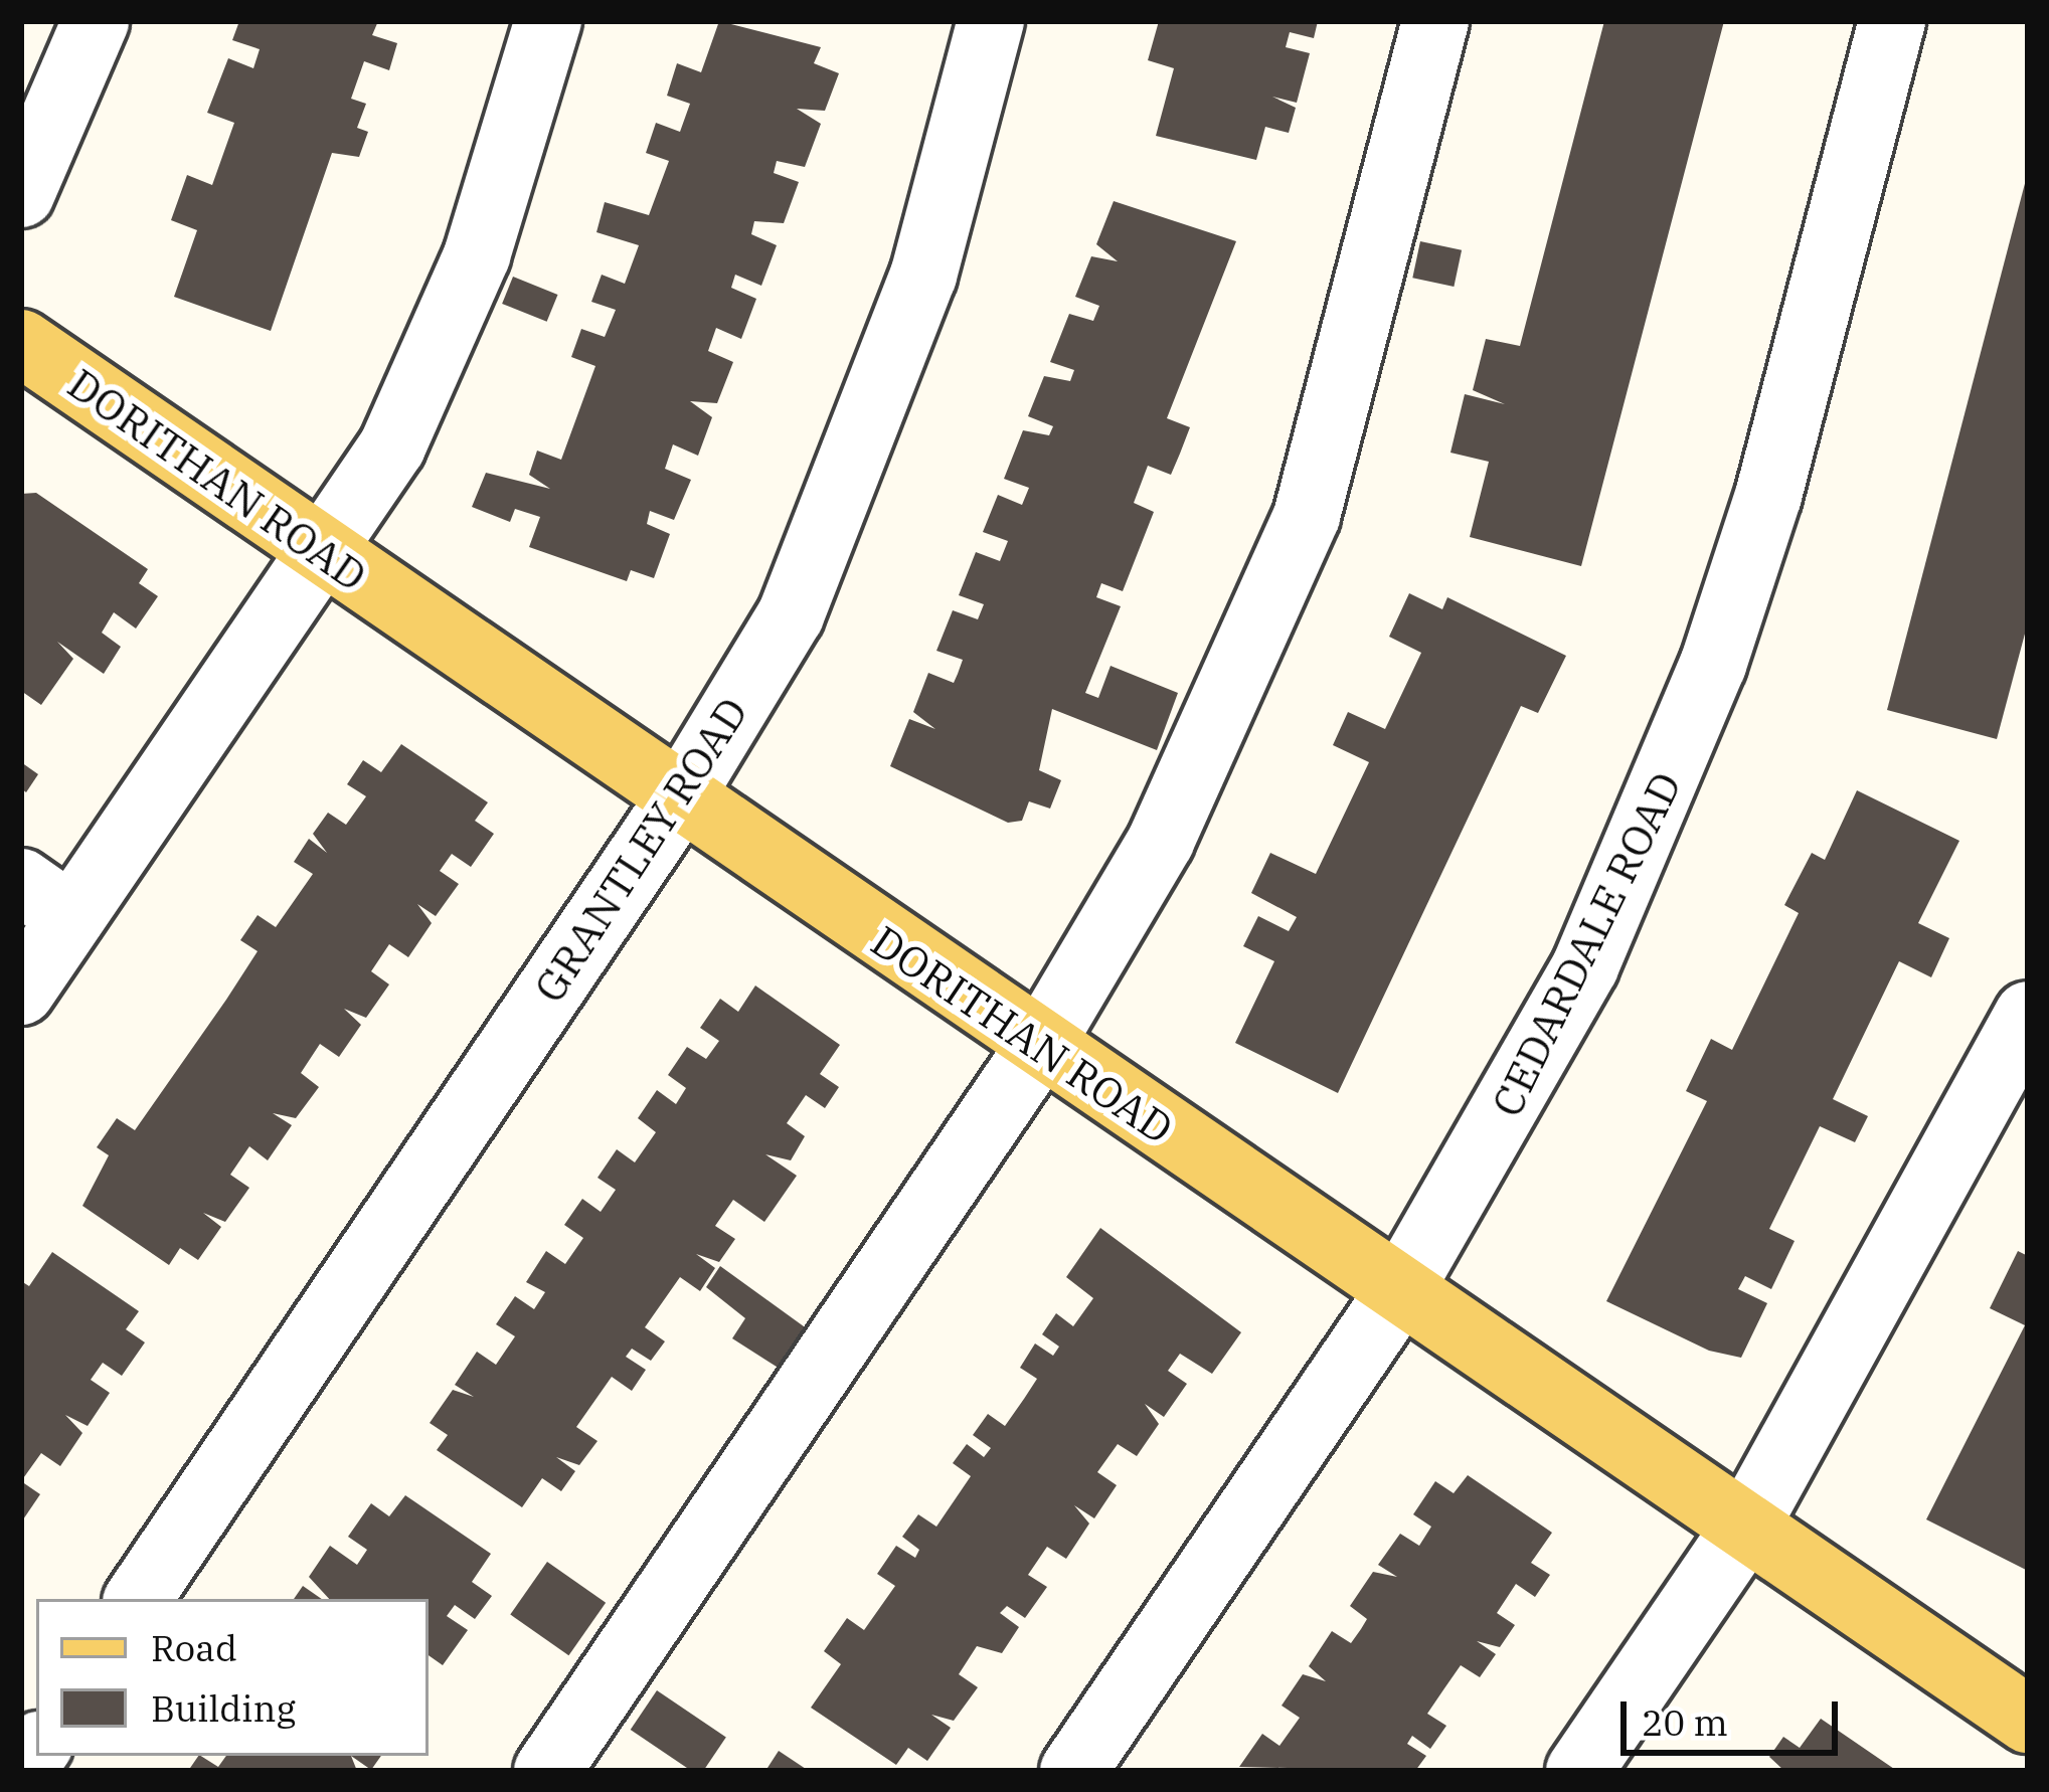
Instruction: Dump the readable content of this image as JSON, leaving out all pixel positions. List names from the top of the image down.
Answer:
{
  "streets": {
    "main road": ["DORITHAN ROAD"],
    "street": ["GRANTLEY ROAD", "CEDARDALE ROAD"]
  },
  "crossings": [
    ["DORITHAN ROAD", "GRANTLEY ROAD"],
    ["DORITHAN ROAD", "CEDARDALE ROAD"]
  ],
  "legend": ["Road", "Building"],
  "scale_bar": "20 m"
}
